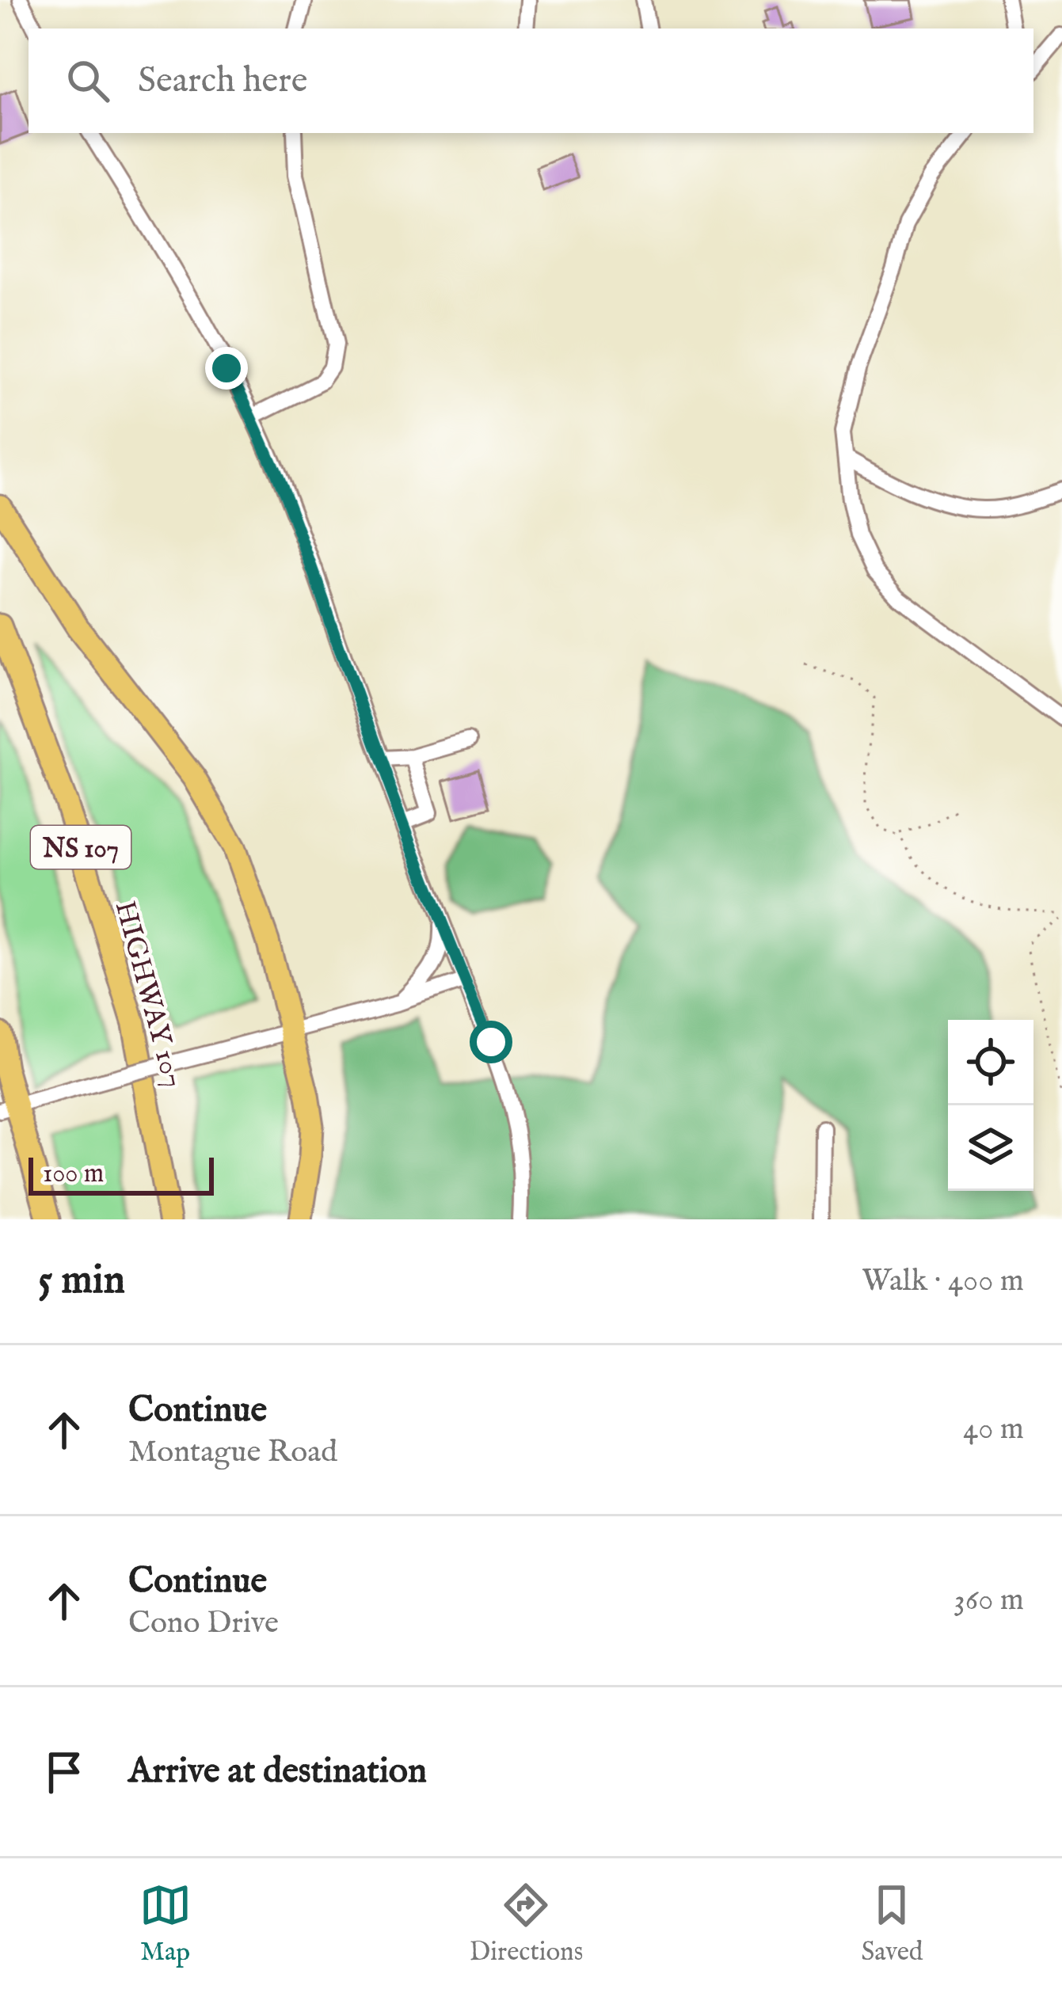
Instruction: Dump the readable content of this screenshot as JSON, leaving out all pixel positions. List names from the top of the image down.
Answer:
{
  "streets": {
    "highway": ["NS 107", "HIGHWAY 107"]
  },
  "scale_bar": "100 m",
  "page": {
    "search": "Search here",
    "scale": "100 m",
    "heading": ["5 min", "Walk · 400 m"],
    "list": [
      ["Continue", "Montague Road", "40 m"],
      ["Continue", "Cono Drive", "360 m"],
      "Arrive at destination"
    ],
    "nav": ["Map", "Directions", "Saved"]
  }
}
